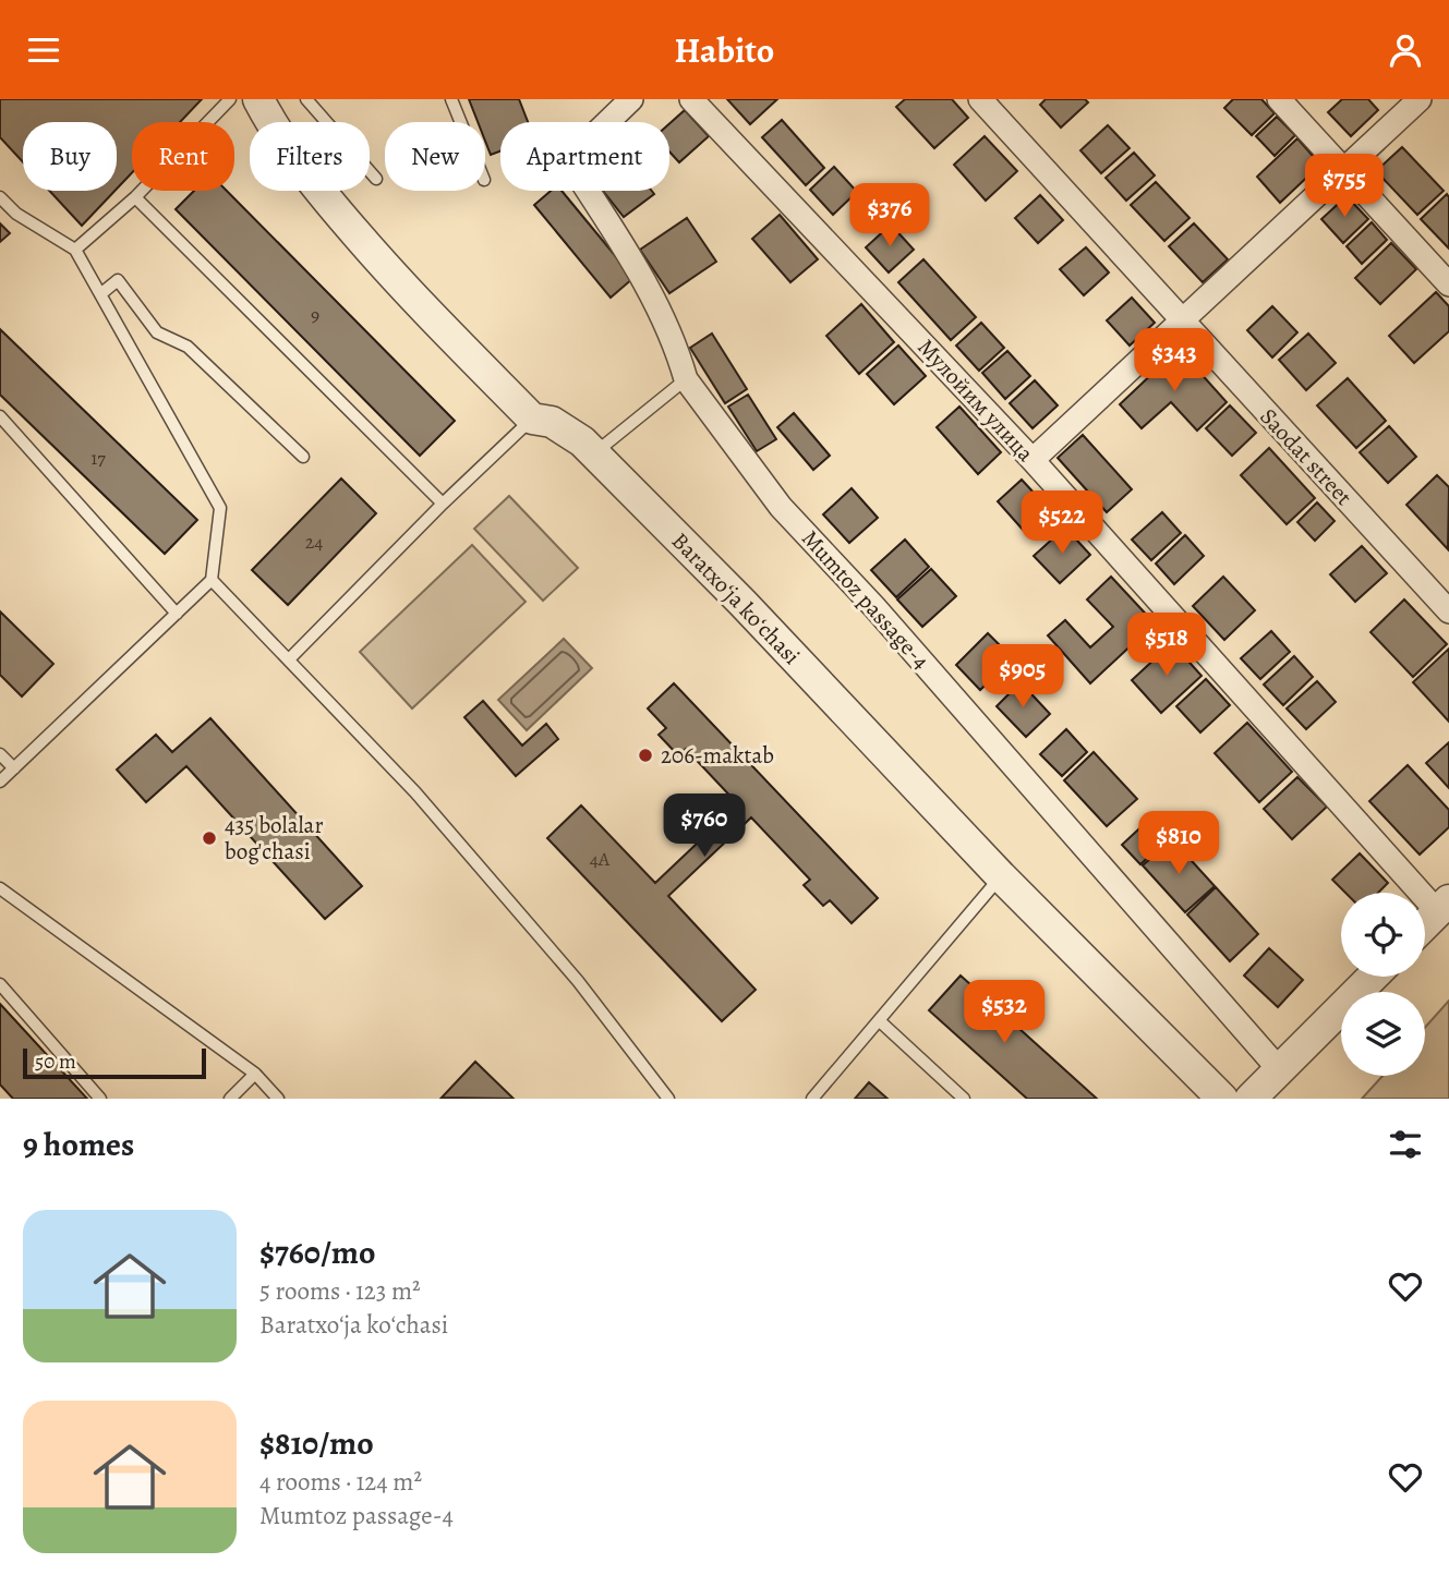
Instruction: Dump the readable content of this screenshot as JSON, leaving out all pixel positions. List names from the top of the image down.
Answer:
{
  "streets": {
    "street": [
      "Мулойим улица",
      "Saodat street",
      "Baratxoʻja koʻchasi",
      "Mumtoz passage-4"
    ]
  },
  "places": ["206-maktab", "435 bolalar bog'chasi"],
  "house_numbers": [
    "9",
    "17",
    "24",
    "4A"
  ],
  "scale_bar": "50 m",
  "page": {
    "header": "Habito",
    "chip": [
      "Buy",
      "Rent",
      "Filters",
      "New",
      "Apartment"
    ],
    "price": [
      "$755",
      "$376",
      "$343",
      "$522",
      "$518",
      "$905",
      "$760",
      "$810",
      "$532"
    ],
    "scale": "50 m",
    "heading": "9 homes",
    "list": [
      {
        "name": "$760/mo",
        "note": "5 rooms · 123 m² · Baratxoʻja koʻchasi"
      },
      {
        "name": "$810/mo",
        "note": "4 rooms · 124 m² · Mumtoz passage-4"
      }
    ]
  }
}
